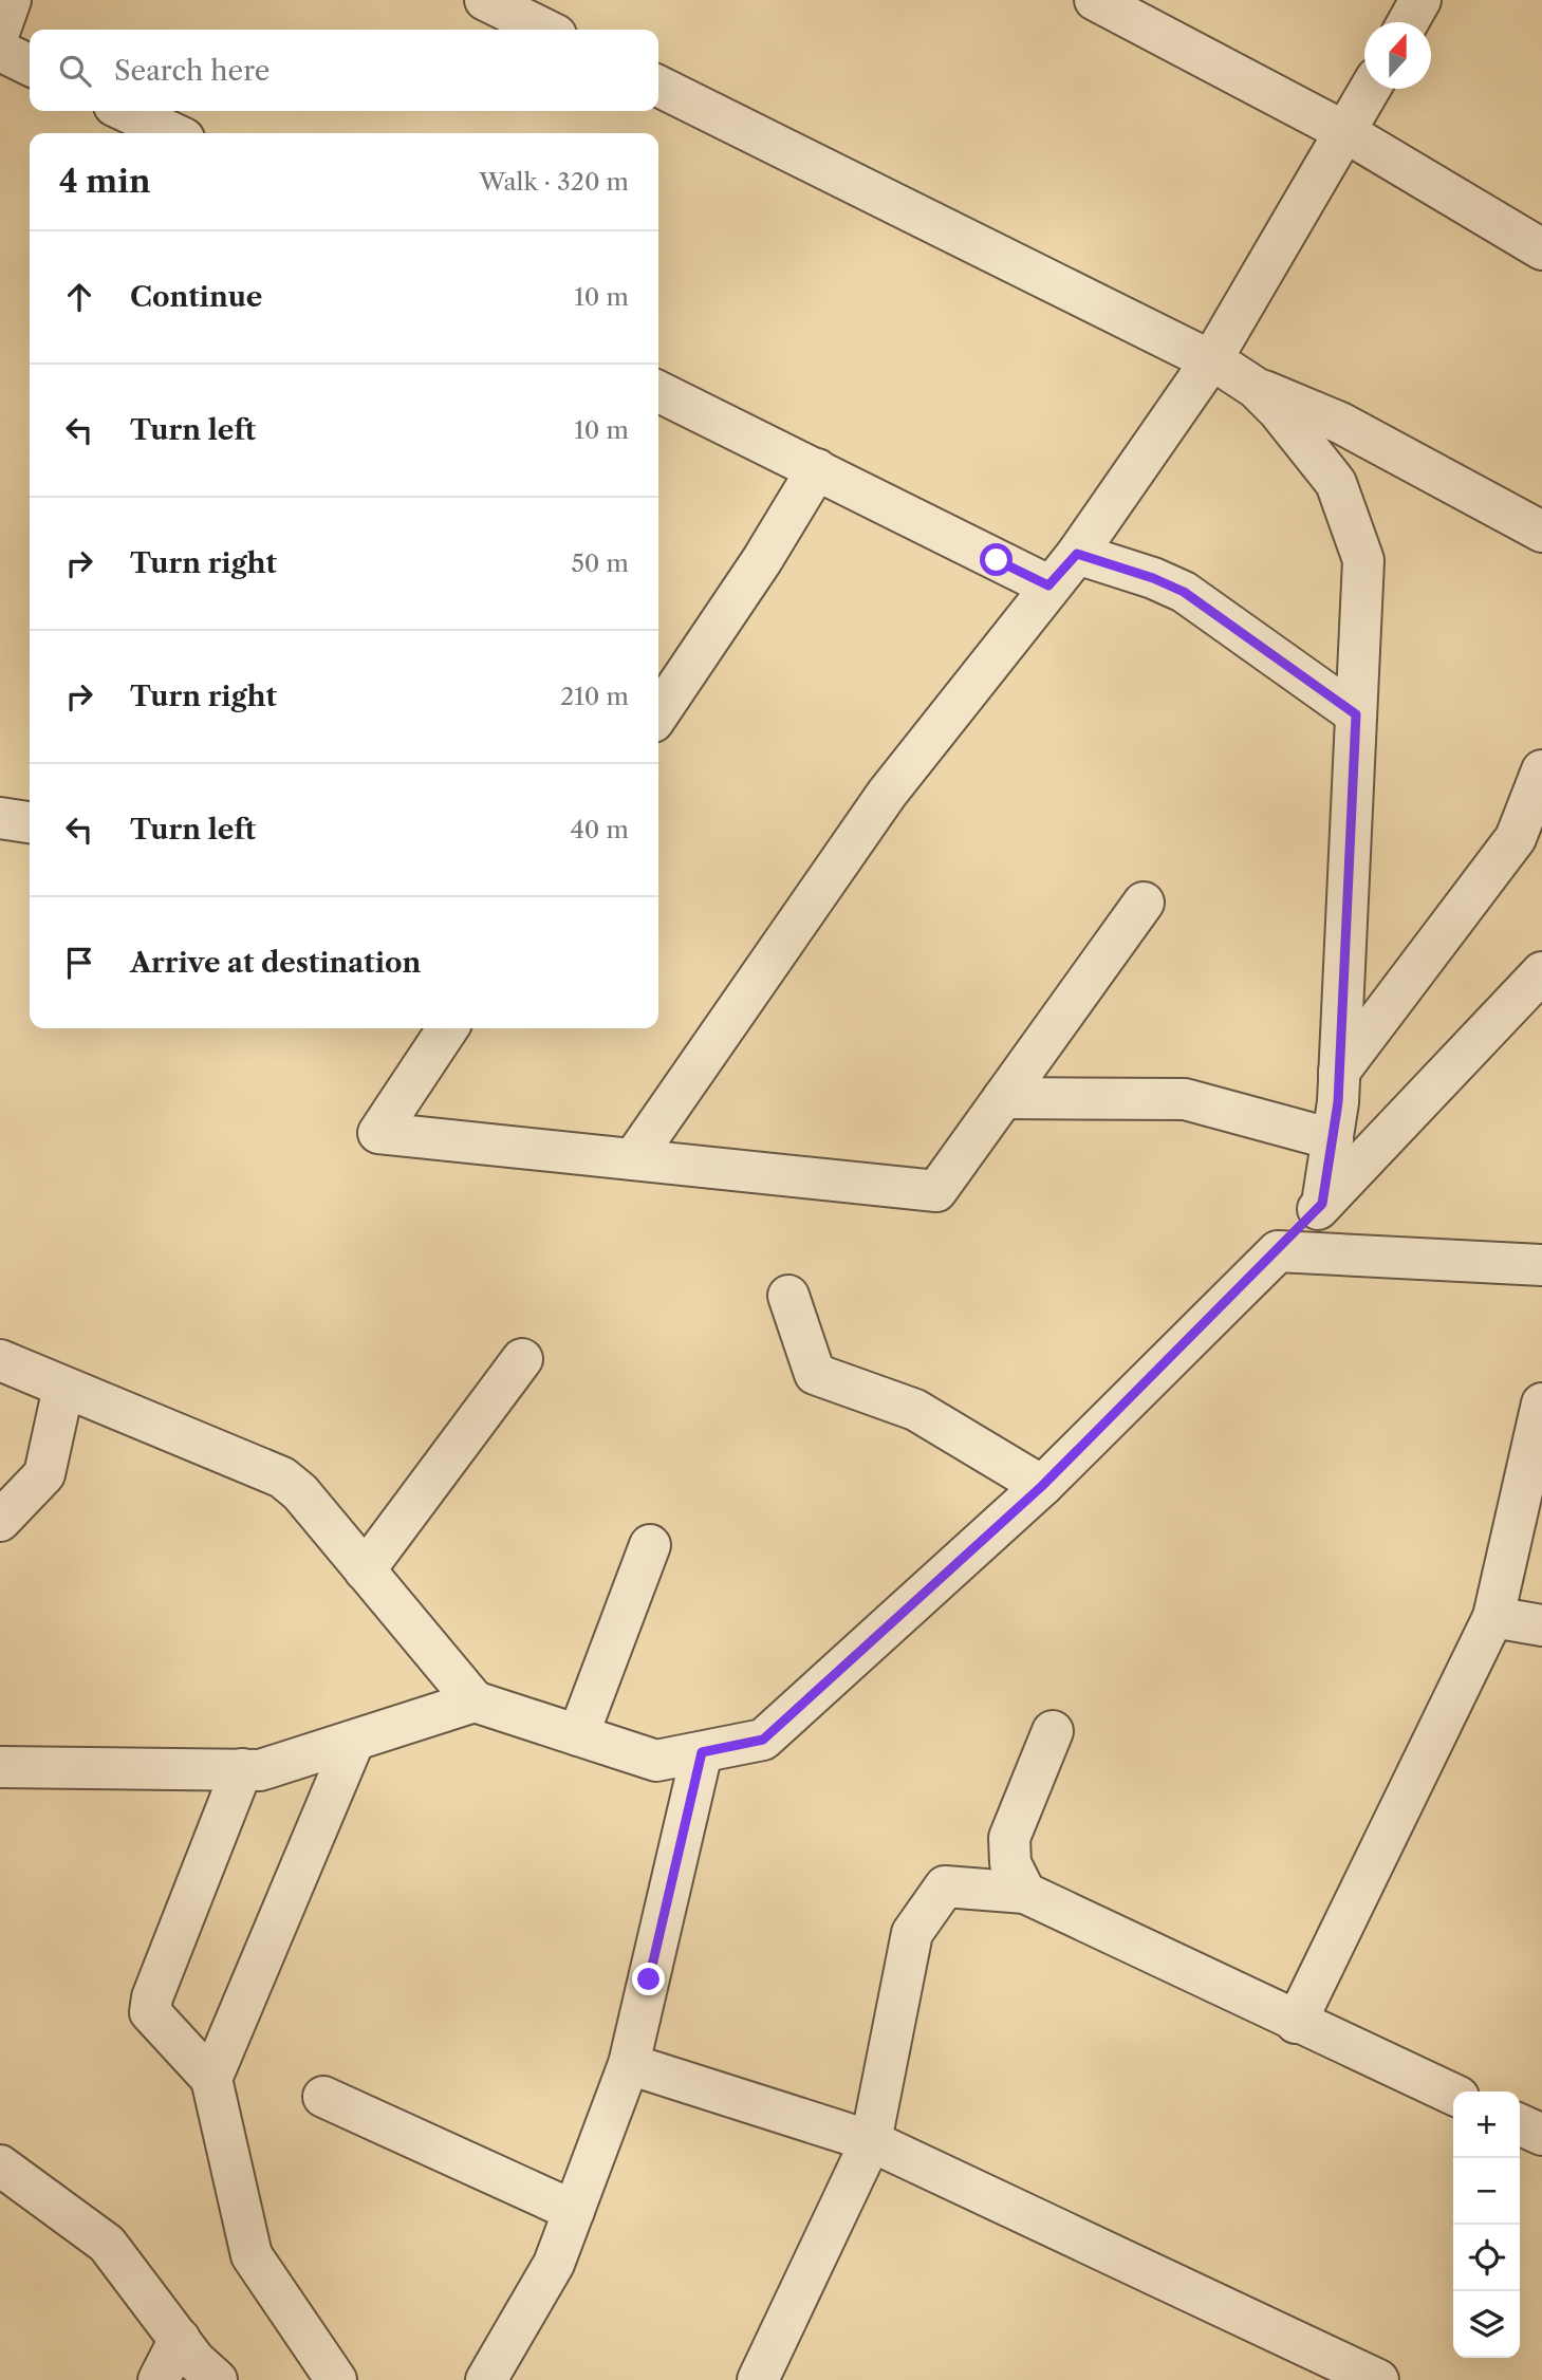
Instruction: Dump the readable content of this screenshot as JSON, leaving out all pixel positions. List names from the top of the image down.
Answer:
{
  "north": "top",
  "page": {
    "search": "Search here",
    "heading": ["4 min", "Walk · 320 m"],
    "list": [
      ["Continue", "10 m"],
      ["Turn left", "10 m"],
      ["Turn right", "50 m"],
      ["Turn right", "210 m"],
      ["Turn left", "40 m"],
      "Arrive at destination"
    ],
    "map_buttons": ["+", "−"]
  }
}
